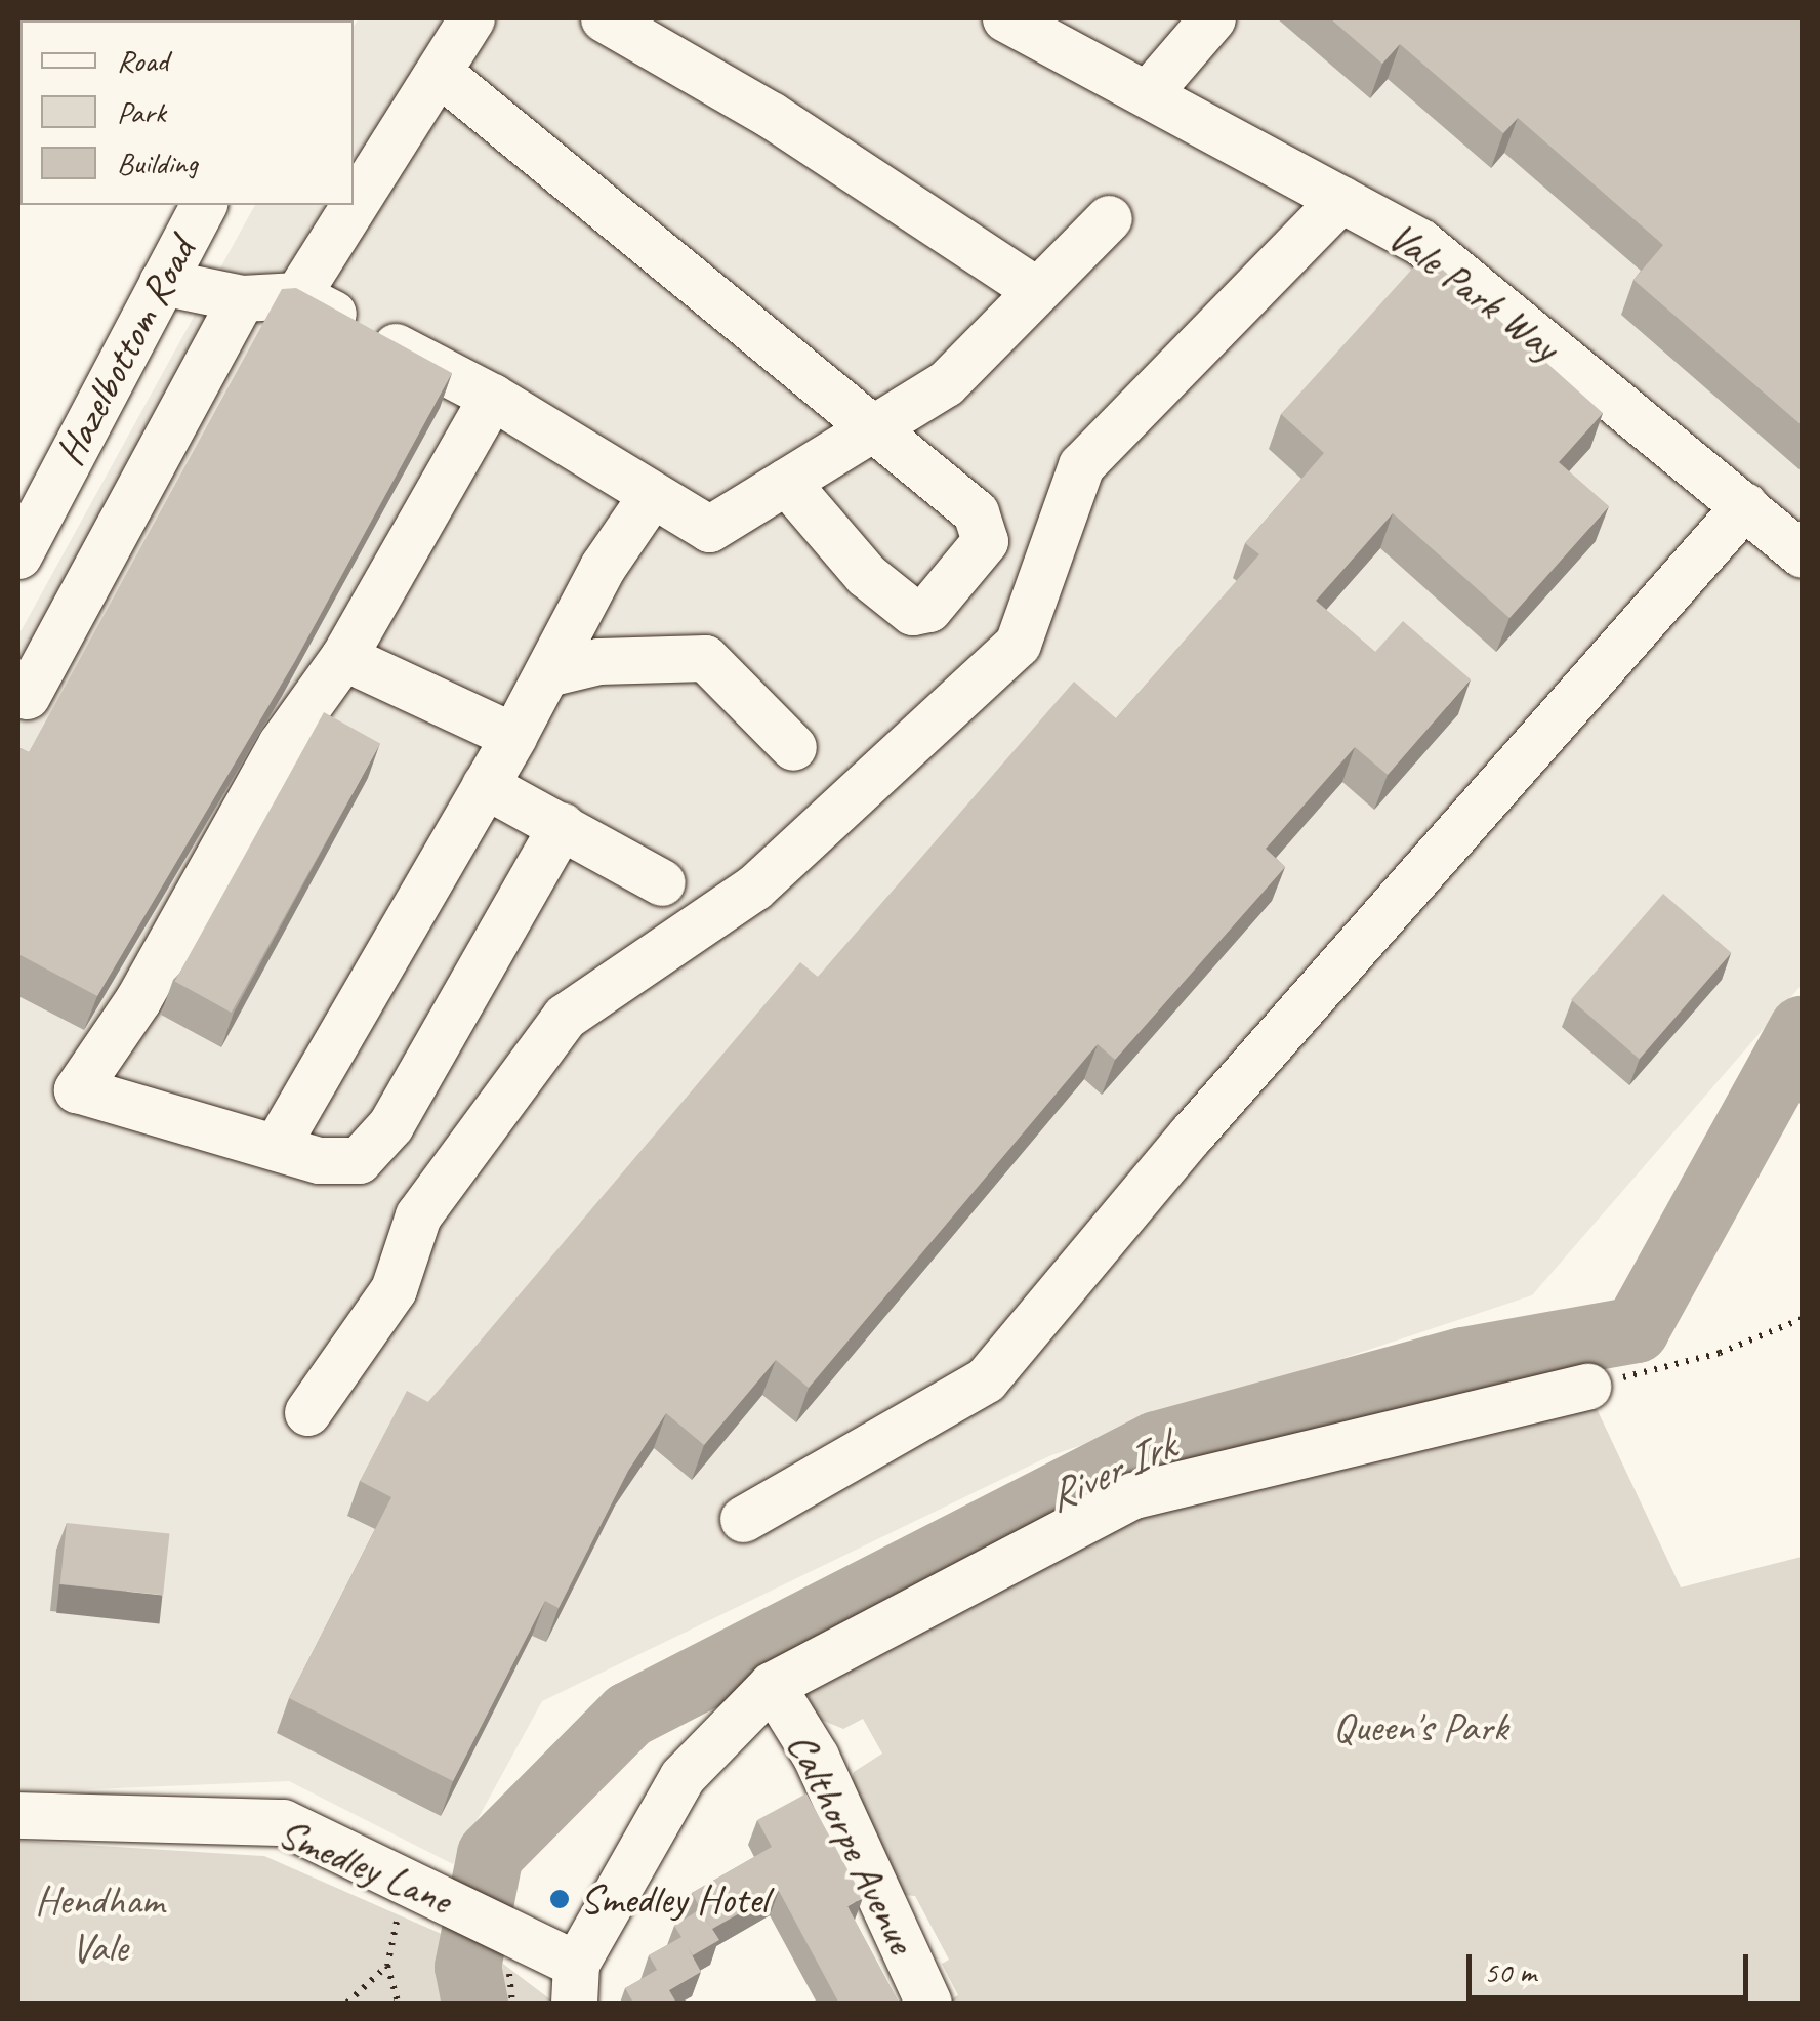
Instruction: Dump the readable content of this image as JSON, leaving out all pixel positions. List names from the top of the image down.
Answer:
{
  "streets": {
    "street": [
      "Vale Park Way",
      "Hazelbottom Road",
      "Calthorpe Avenue",
      "Smedley Lane"
    ]
  },
  "water": ["River Irk"],
  "parks": ["Queen's Park", "Hendham Vale"],
  "places": ["Smedley Hotel"],
  "legend": ["Road", "Park", "Building"],
  "scale_bar": "50 m"
}
